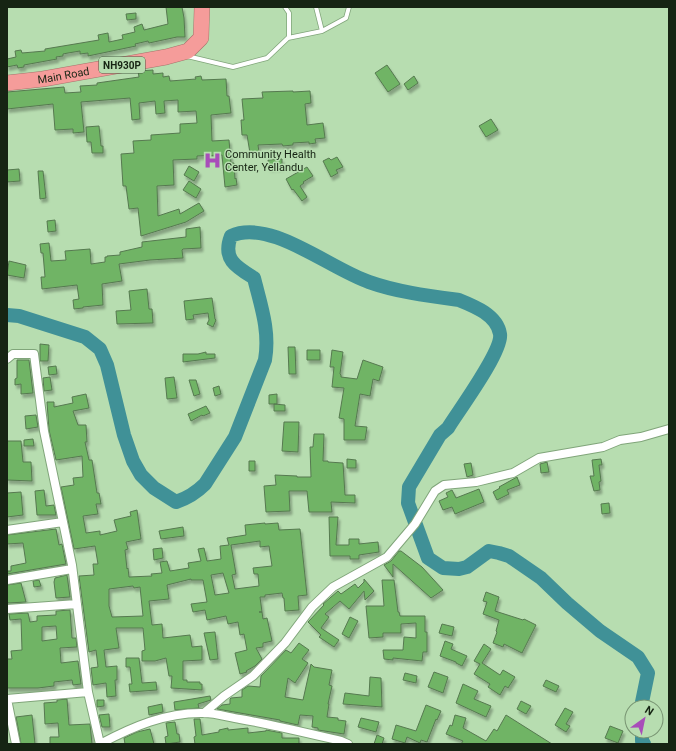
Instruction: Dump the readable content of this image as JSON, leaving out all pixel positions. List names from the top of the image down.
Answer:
{
  "streets": {
    "highway": ["NH930P", "Main Road"]
  },
  "places": {
    "hospital": ["Community Health Center, Yellandu"]
  },
  "north": "top right"
}
